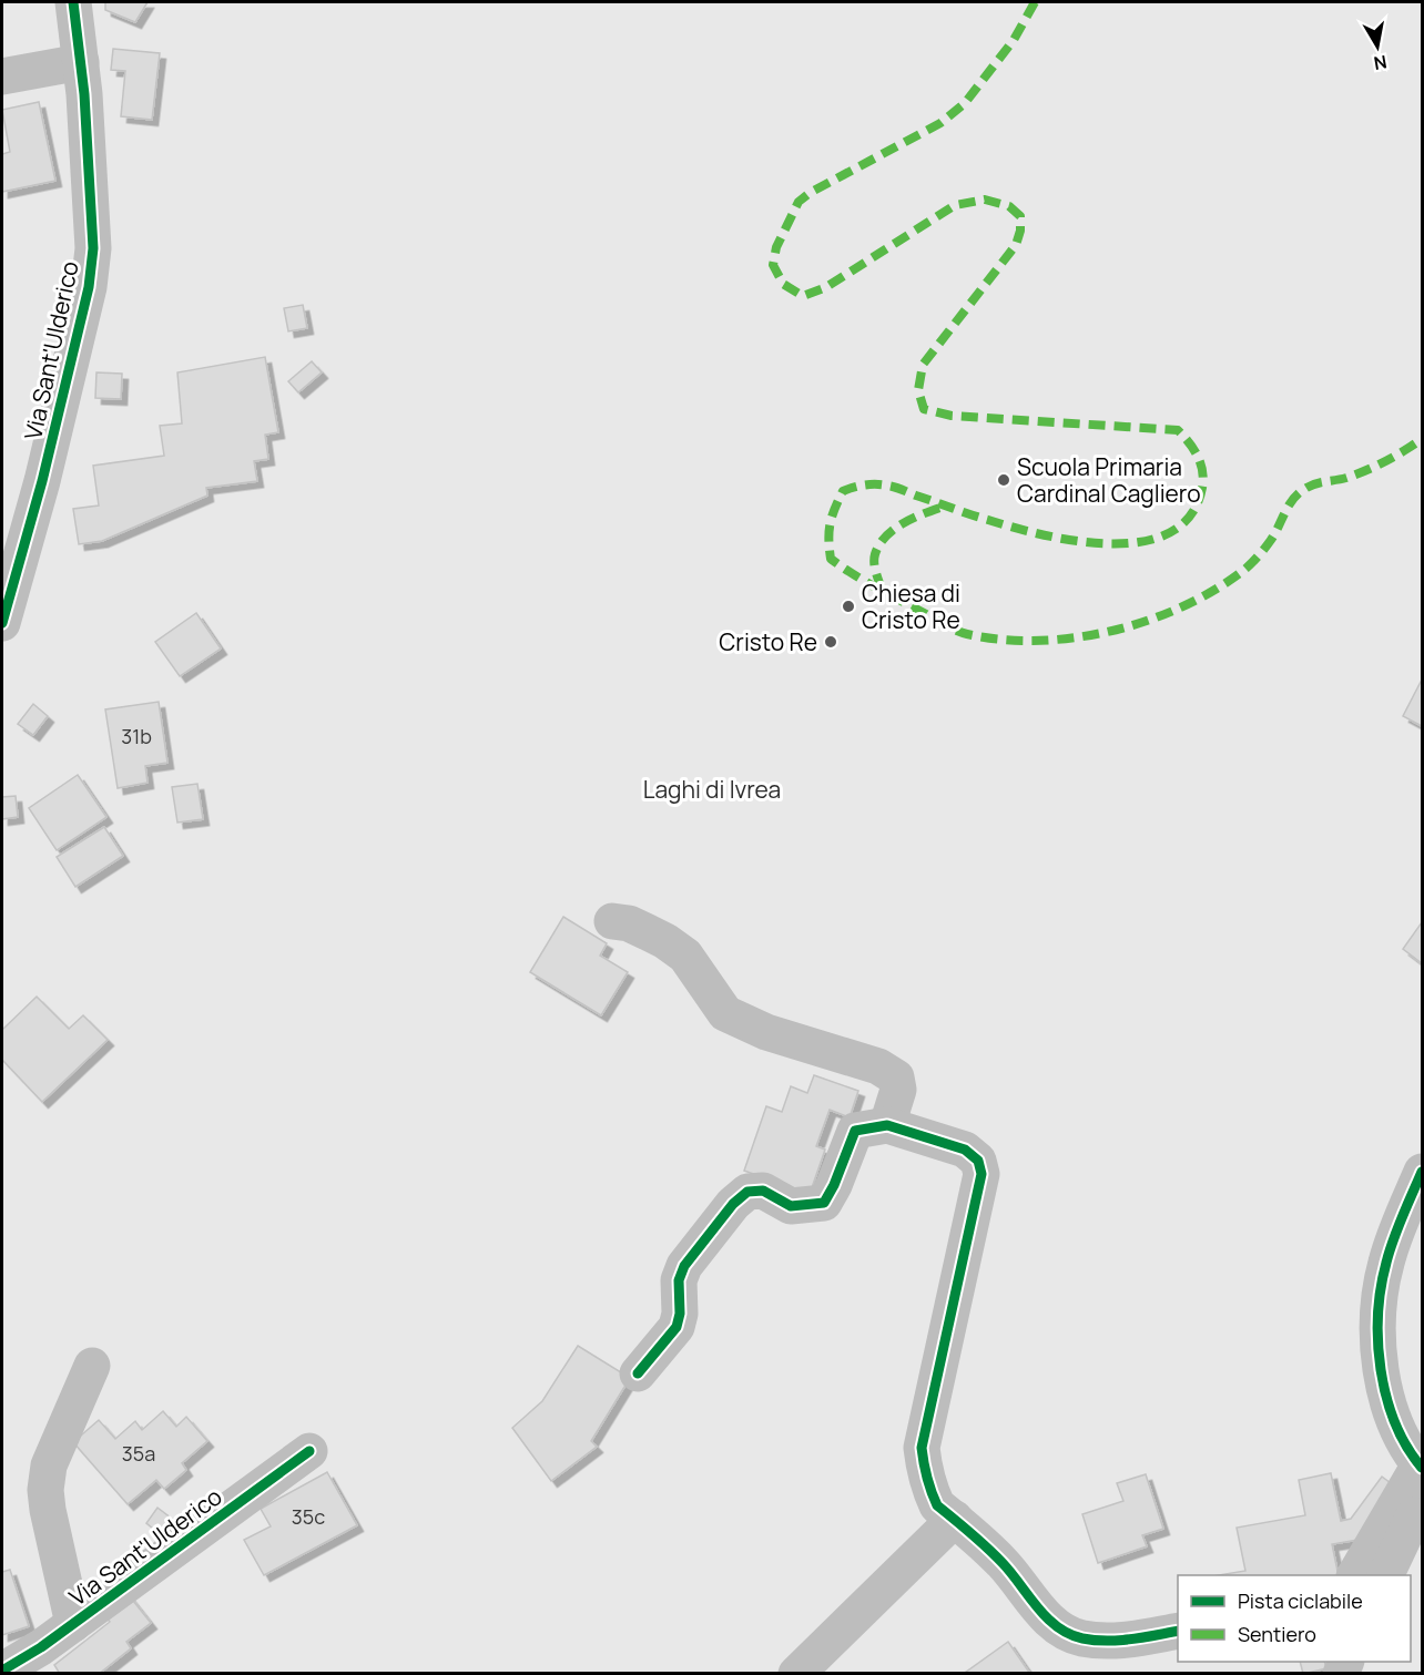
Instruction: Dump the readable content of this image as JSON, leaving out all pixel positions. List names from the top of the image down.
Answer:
{
  "streets": {
    "street": ["Via Sant'Ulderico"]
  },
  "parks": ["Laghi di Ivrea"],
  "places": ["Scuola Primaria Cardinal Cagliero", "Chiesa di Cristo Re", "Cristo Re"],
  "house_numbers": ["31b", "35a", "35c"],
  "legend": ["Pista ciclabile", "Sentiero"],
  "north": "bottom"
}
